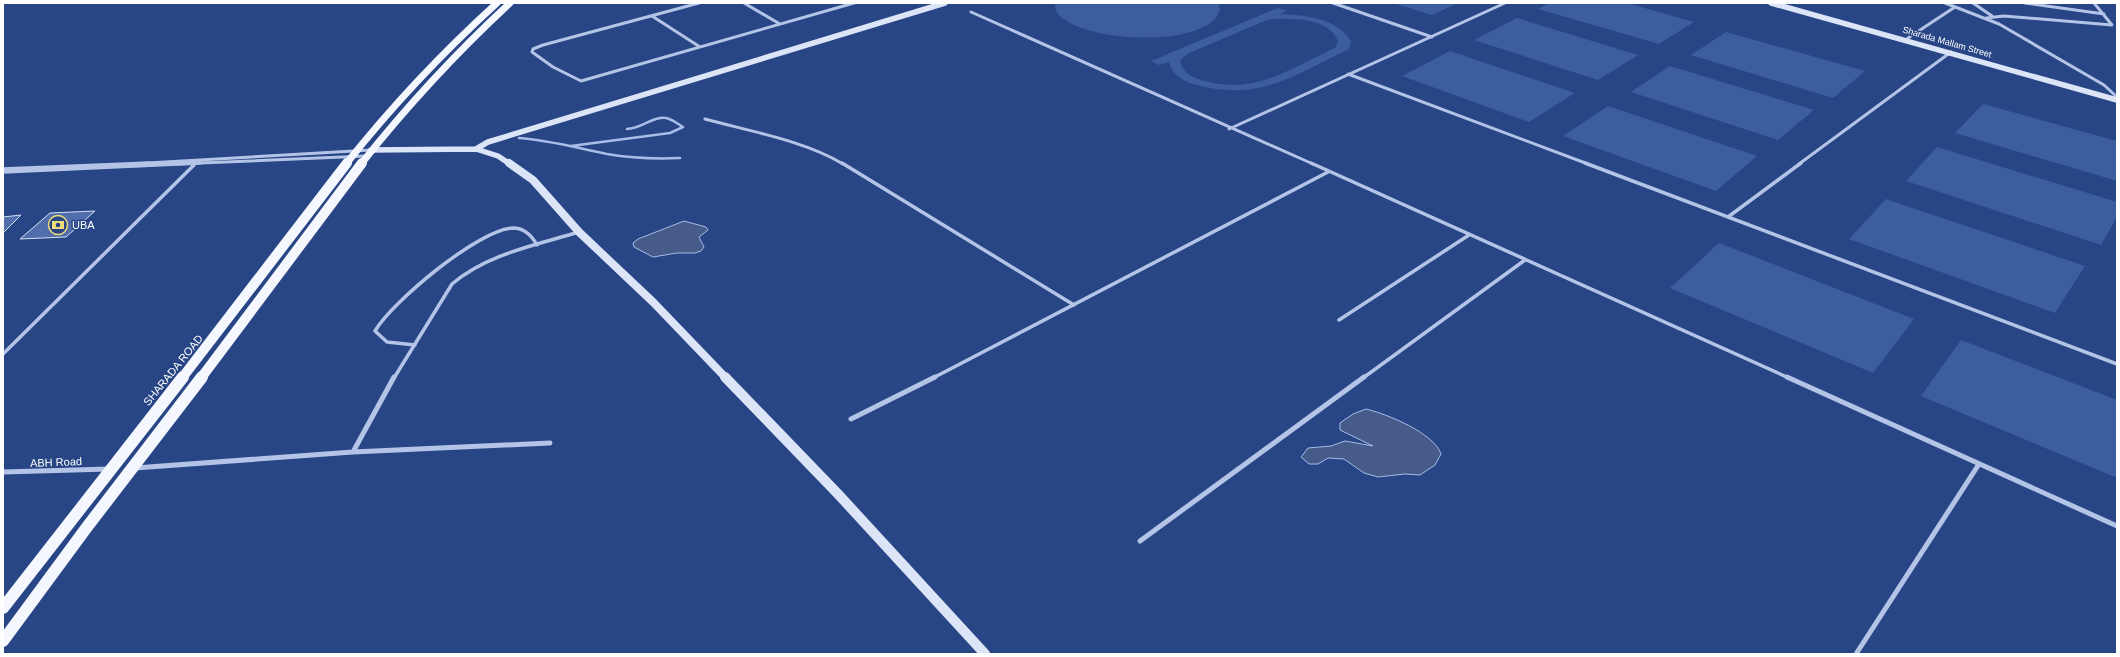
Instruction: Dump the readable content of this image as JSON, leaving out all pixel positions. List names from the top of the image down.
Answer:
{
  "streets": {
    "main road": ["SHARADA ROAD"],
    "street": ["Sharada Mallam Street", "ABH Road"]
  },
  "crossings": [
    ["SHARADA ROAD", "ABH Road"]
  ],
  "places": {
    "bank": ["UBA"]
  }
}
